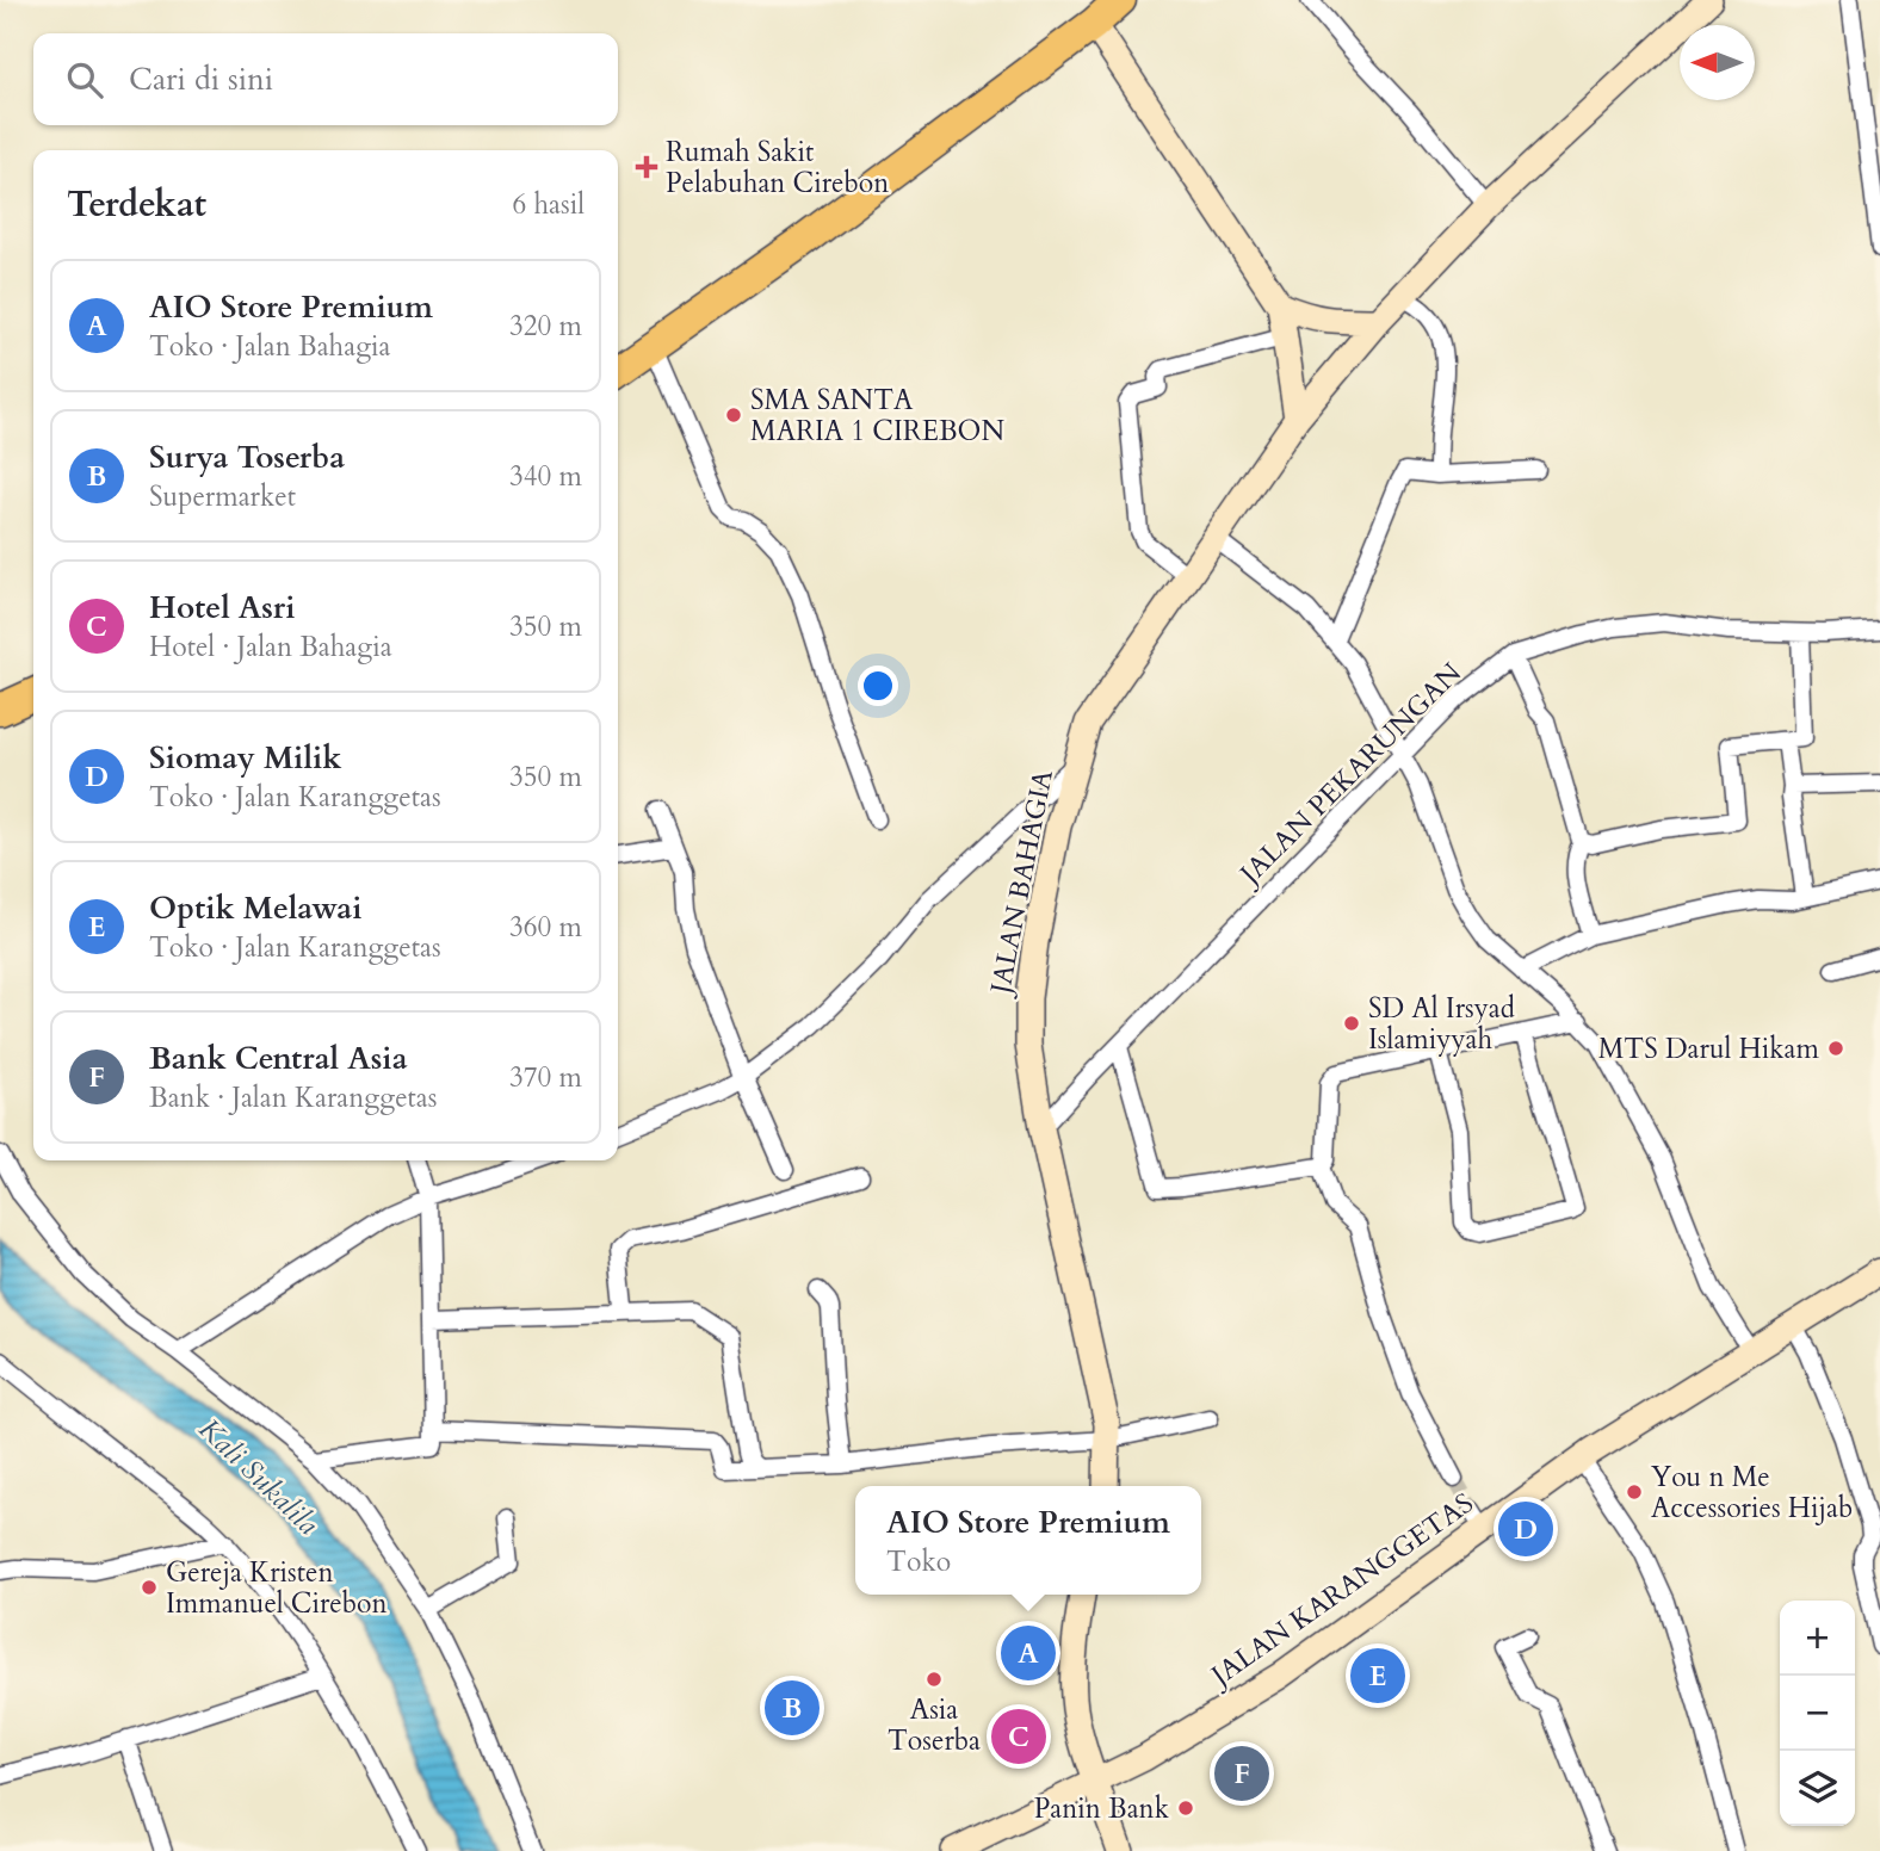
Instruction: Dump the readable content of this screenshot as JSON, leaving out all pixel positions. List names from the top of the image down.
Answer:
{
  "streets": {
    "main road": ["JALAN BAHAGIA", "JALAN KARANGGETAS"],
    "street": ["JALAN PEKARUNGAN"]
  },
  "crossings": [
    ["JALAN PEKARUNGAN", "JALAN BAHAGIA"]
  ],
  "water": ["Kali Sukalila"],
  "places": {
    "health": ["Rumah Sakit Pelabuhan Cirebon"],
    "other": [
      "SMA SANTA MARIA 1 CIREBON",
      "SD Al Irsyad Islamiyyah",
      "MTS Darul Hikam",
      "You n Me Accessories Hijab",
      "Gereja Kristen Immanuel Cirebon",
      "Asia Toserba",
      "Panin Bank"
    ]
  },
  "north": "left",
  "page": {
    "search": "Cari di sini",
    "heading": ["Terdekat", "6 hasil"],
    "list": [
      {
        "mark": "A",
        "name": "AIO Store Premium",
        "note": "Toko · Jalan Bahagia",
        "value": "320 m"
      },
      {
        "mark": "B",
        "name": "Surya Toserba",
        "note": "Supermarket",
        "value": "340 m"
      },
      {
        "mark": "C",
        "name": "Hotel Asri",
        "note": "Hotel · Jalan Bahagia",
        "value": "350 m"
      },
      {
        "mark": "D",
        "name": "Siomay Milik",
        "note": "Toko · Jalan Karanggetas",
        "value": "350 m"
      },
      {
        "mark": "E",
        "name": "Optik Melawai",
        "note": "Toko · Jalan Karanggetas",
        "value": "360 m"
      },
      {
        "mark": "F",
        "name": "Bank Central Asia",
        "note": "Bank · Jalan Karanggetas",
        "value": "370 m"
      }
    ],
    "popup": ["AIO Store Premium", "Toko"],
    "pins": [
      "D",
      "A",
      "E",
      "B",
      "C",
      "F"
    ],
    "map_buttons": ["+", "−"]
  }
}
